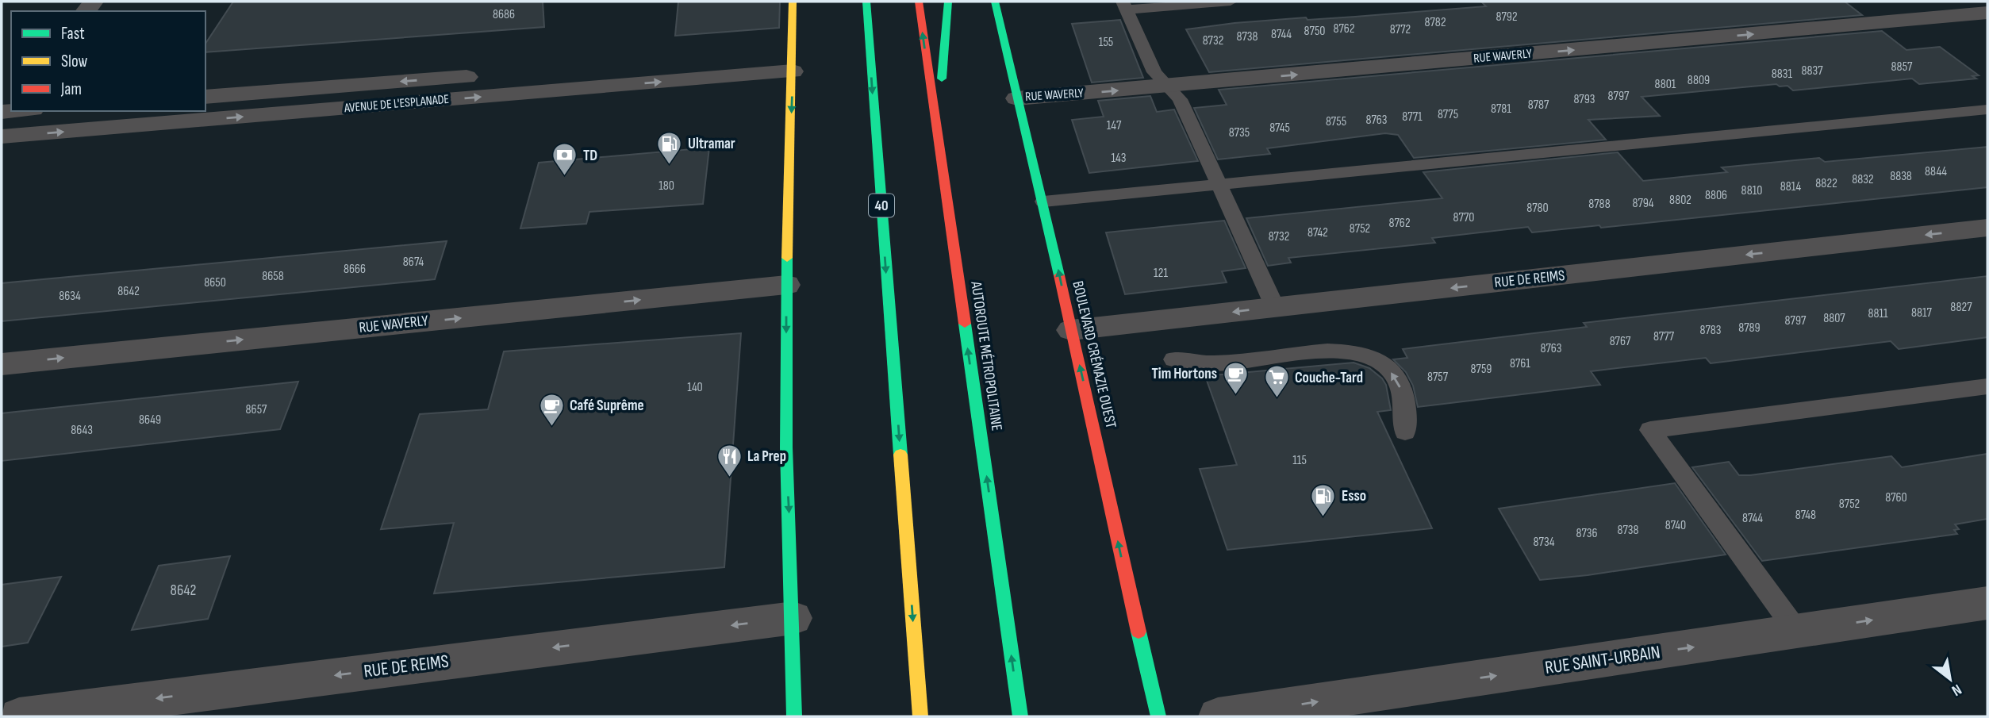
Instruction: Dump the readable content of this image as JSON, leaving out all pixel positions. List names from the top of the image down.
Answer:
{
  "streets": {
    "main road": ["40", "BOULEVARD CRÉMAZIE OUEST", "AUTOROUTE MÉTROPOLITAINE"],
    "street": [
      "RUE WAVERLY",
      "AVENUE DE L'ESPLANADE",
      "RUE DE REIMS",
      "RUE SAINT-URBAIN"
    ]
  },
  "crossings": [
    ["RUE WAVERLY", "BOULEVARD CRÉMAZIE OUEST"],
    ["RUE DE REIMS", "BOULEVARD CRÉMAZIE OUEST"]
  ],
  "one_way": [
    "RUE WAVERLY",
    "RUE DE REIMS",
    "BOULEVARD CRÉMAZIE OUEST",
    "RUE SAINT-URBAIN"
  ],
  "places": {
    "fuel station": ["Ultramar", "Esso"],
    "bank": ["TD"],
    "cafe": ["Tim Hortons", "Café Suprême"],
    "supermarket": ["Couche-Tard"],
    "restaurant": ["La Prep"]
  },
  "house_numbers": [
    "8686",
    "8792",
    "8782",
    "8762",
    "8772",
    "8750",
    "8744",
    "8738",
    "8732",
    "155",
    "8857",
    "8837",
    "8831",
    "8809",
    "8801",
    "8797",
    "8793",
    "8787",
    "8781",
    "8775",
    "8771",
    "8763",
    "8755",
    "147",
    "8745",
    "8735",
    "143",
    "8844",
    "8838",
    "8832",
    "8822",
    "180",
    "8814",
    "8810",
    "8806",
    "8802",
    "8794",
    "8788",
    "8780",
    "8770",
    "8762",
    "8752",
    "8742",
    "8732",
    "8674",
    "8666",
    "121",
    "8658",
    "8650",
    "8642",
    "8634",
    "8827",
    "8817",
    "8811",
    "8807",
    "8797",
    "8789",
    "8783",
    "8777",
    "8767",
    "8763",
    "8761",
    "8759",
    "8757",
    "140",
    "8657",
    "8649",
    "8643",
    "115",
    "8760",
    "8752",
    "8748",
    "8744",
    "8740",
    "8738",
    "8736",
    "8734",
    "8642"
  ],
  "legend": ["Fast", "Slow", "Jam"],
  "north": "bottom right"
}
